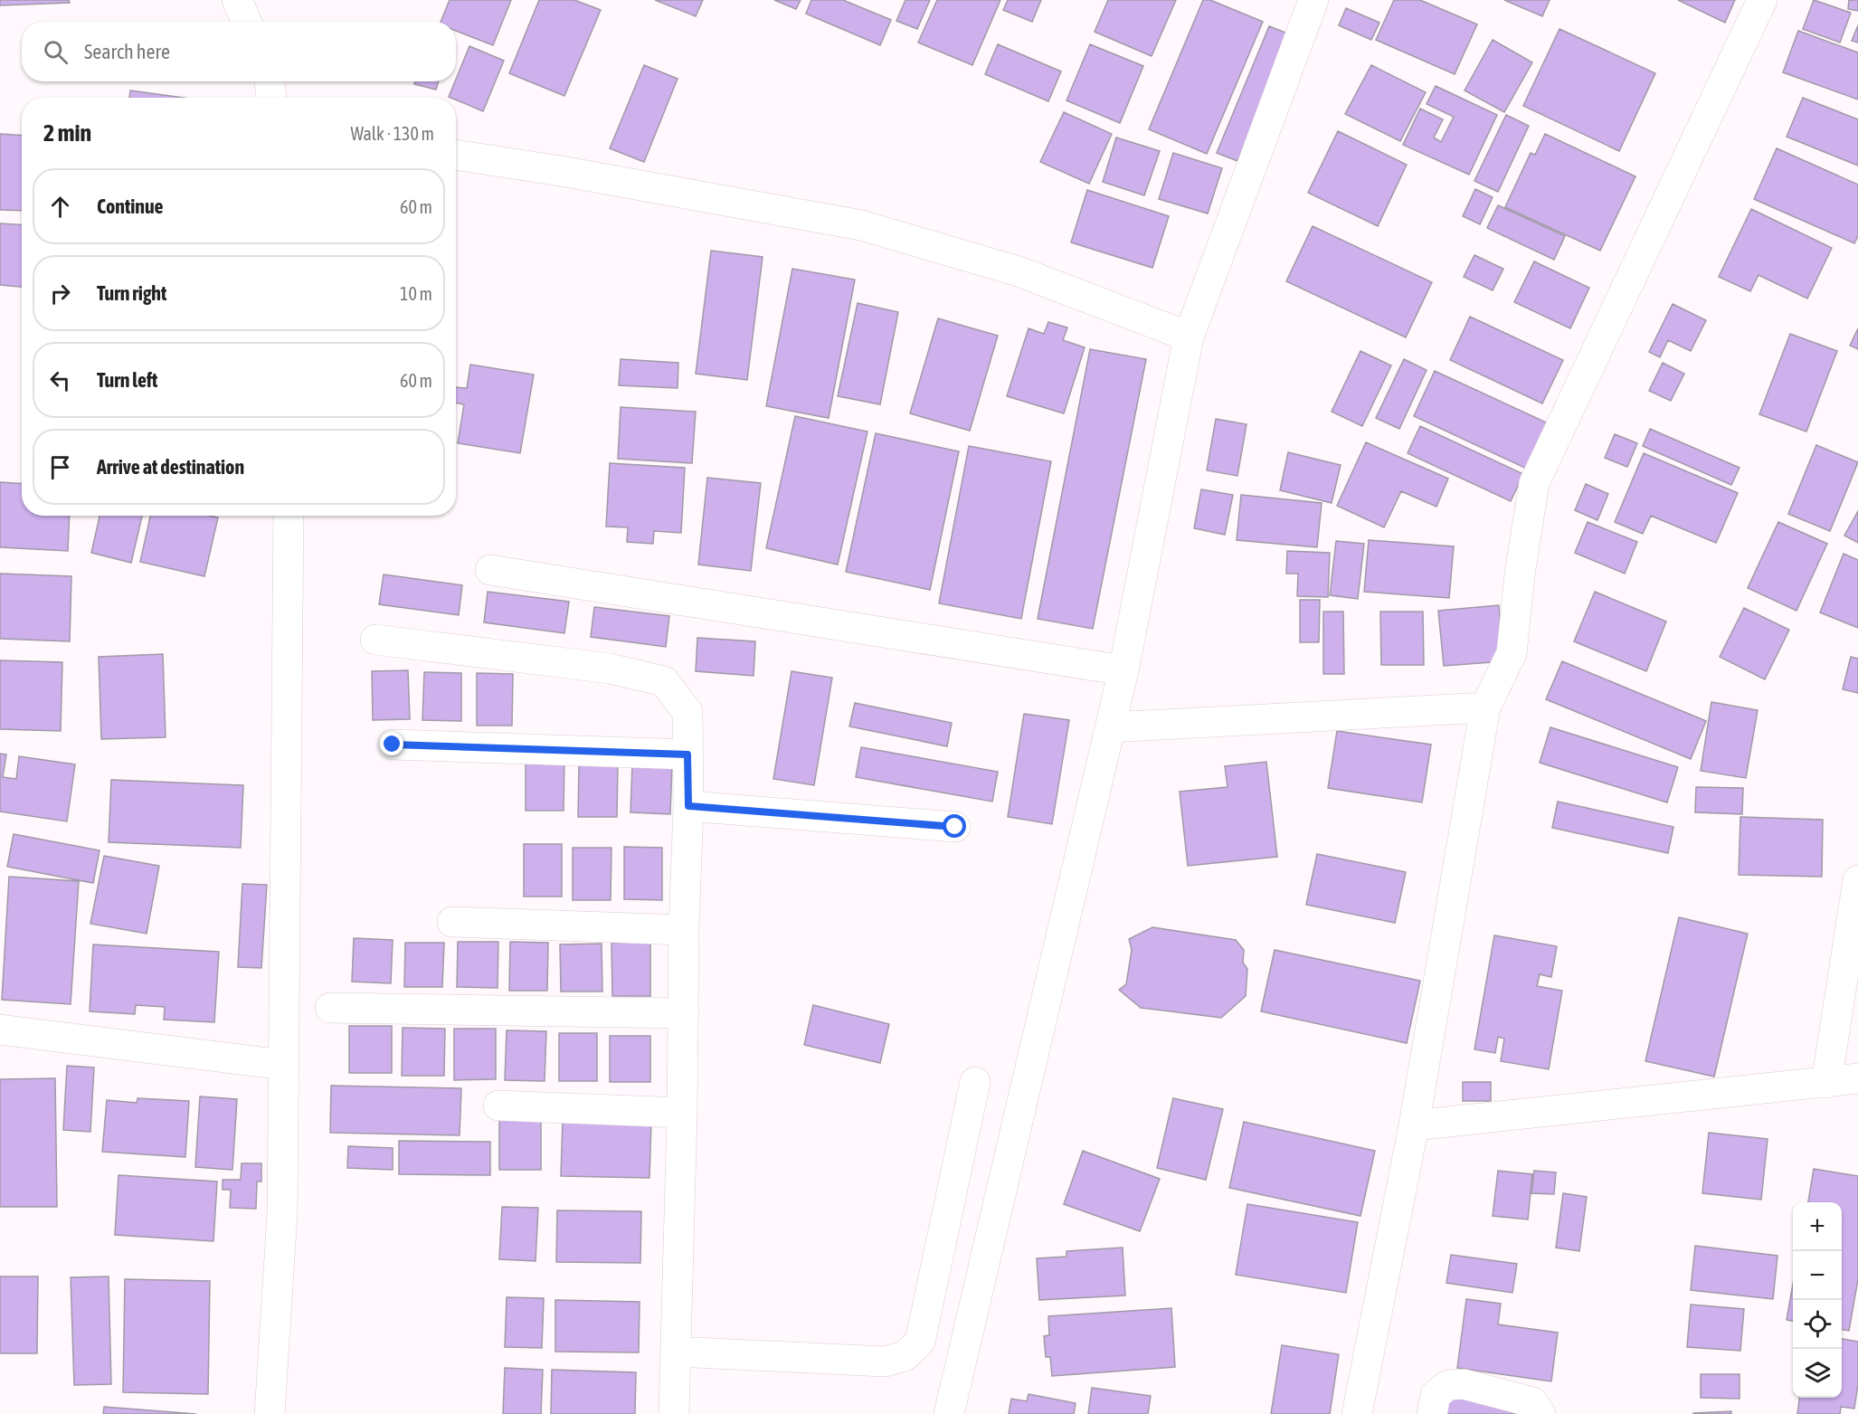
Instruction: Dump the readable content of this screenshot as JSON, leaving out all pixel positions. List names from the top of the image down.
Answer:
{
  "page": {
    "search": "Search here",
    "heading": ["2 min", "Walk · 130 m"],
    "list": [
      ["Continue", "60 m"],
      ["Turn right", "10 m"],
      ["Turn left", "60 m"],
      "Arrive at destination"
    ],
    "map_buttons": ["+", "−"]
  }
}
